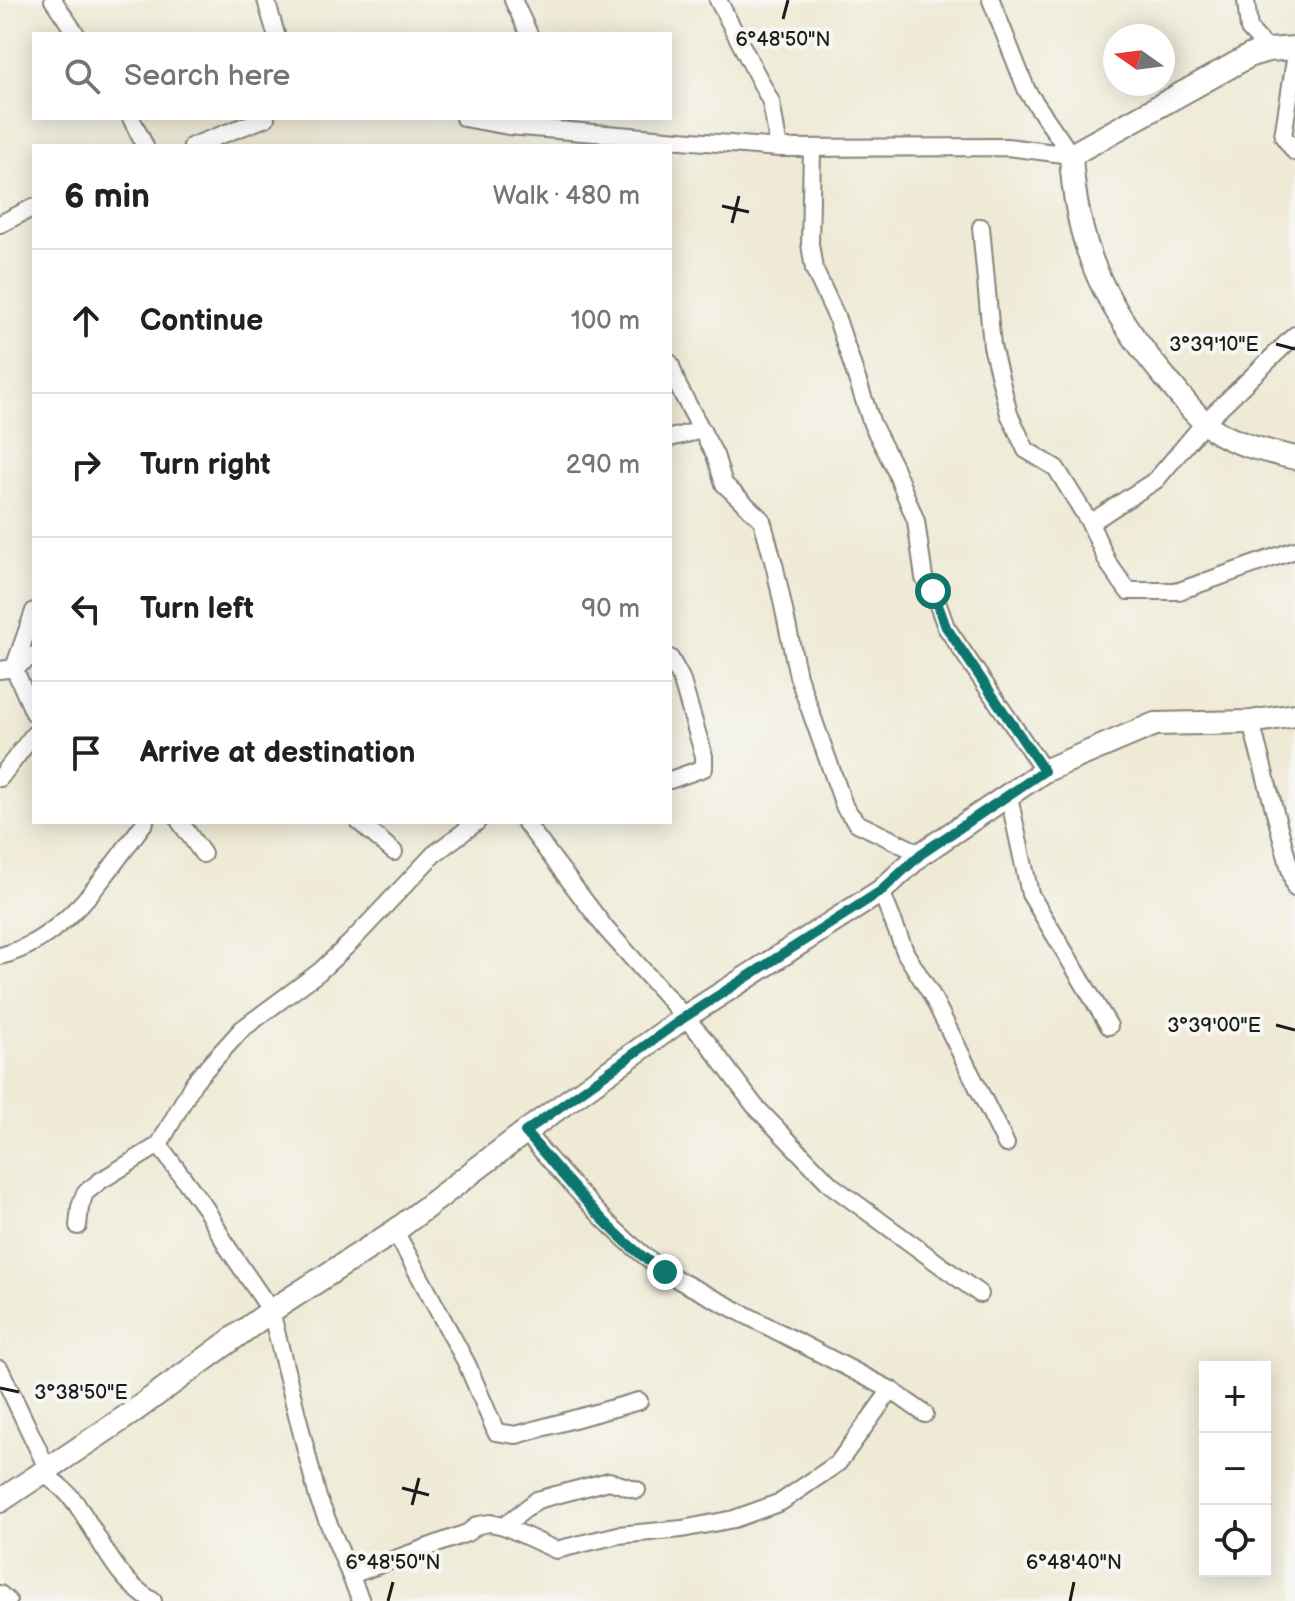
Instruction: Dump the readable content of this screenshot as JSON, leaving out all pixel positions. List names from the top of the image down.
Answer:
{
  "north": "left",
  "page": {
    "search": "Search here",
    "heading": ["6 min", "Walk · 480 m"],
    "list": [
      ["Continue", "100 m"],
      ["Turn right", "290 m"],
      ["Turn left", "90 m"],
      "Arrive at destination"
    ],
    "map_buttons": ["+", "−"]
  },
  "coordinates": [
    "6°48'50\"N",
    "3°39'10\"E",
    "3°39'00\"E",
    "3°38'50\"E",
    "6°48'40\"N"
  ]
}
